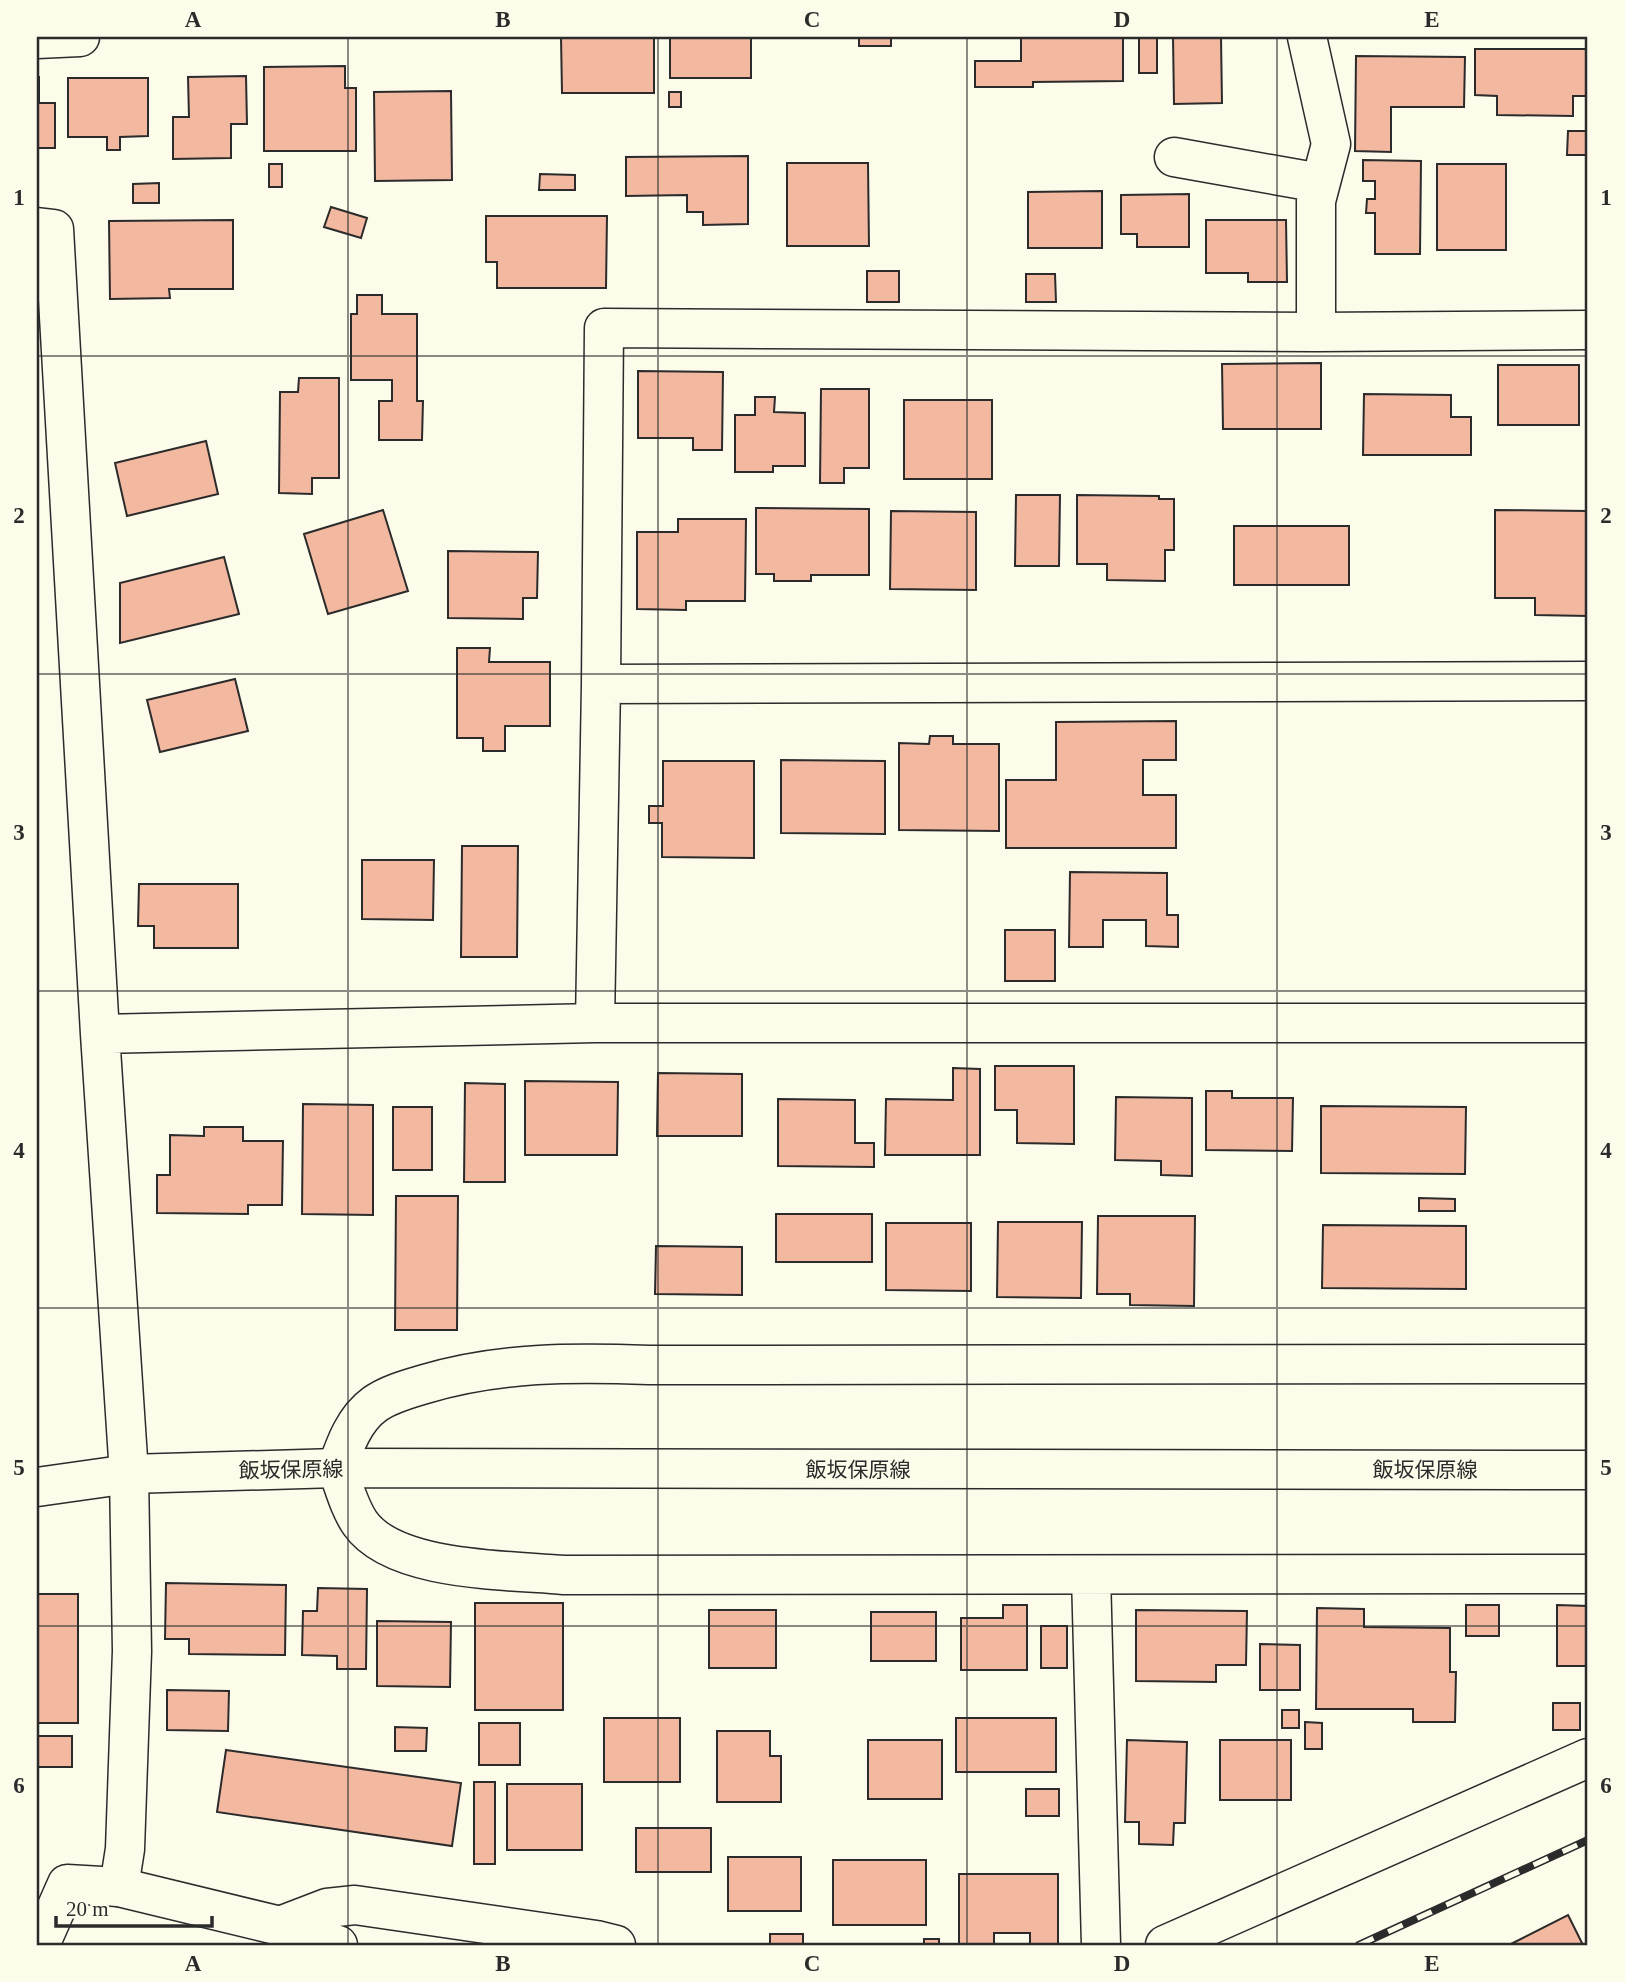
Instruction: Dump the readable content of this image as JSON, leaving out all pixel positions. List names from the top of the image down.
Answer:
{
  "streets": {
    "street": ["飯坂保原線"]
  },
  "scale_bar": "20 m",
  "grid": {
    "columns": [
      "A",
      "B",
      "C",
      "D",
      "E"
    ],
    "rows": [
      "1",
      "2",
      "3",
      "4",
      "5",
      "6"
    ]
  }
}
